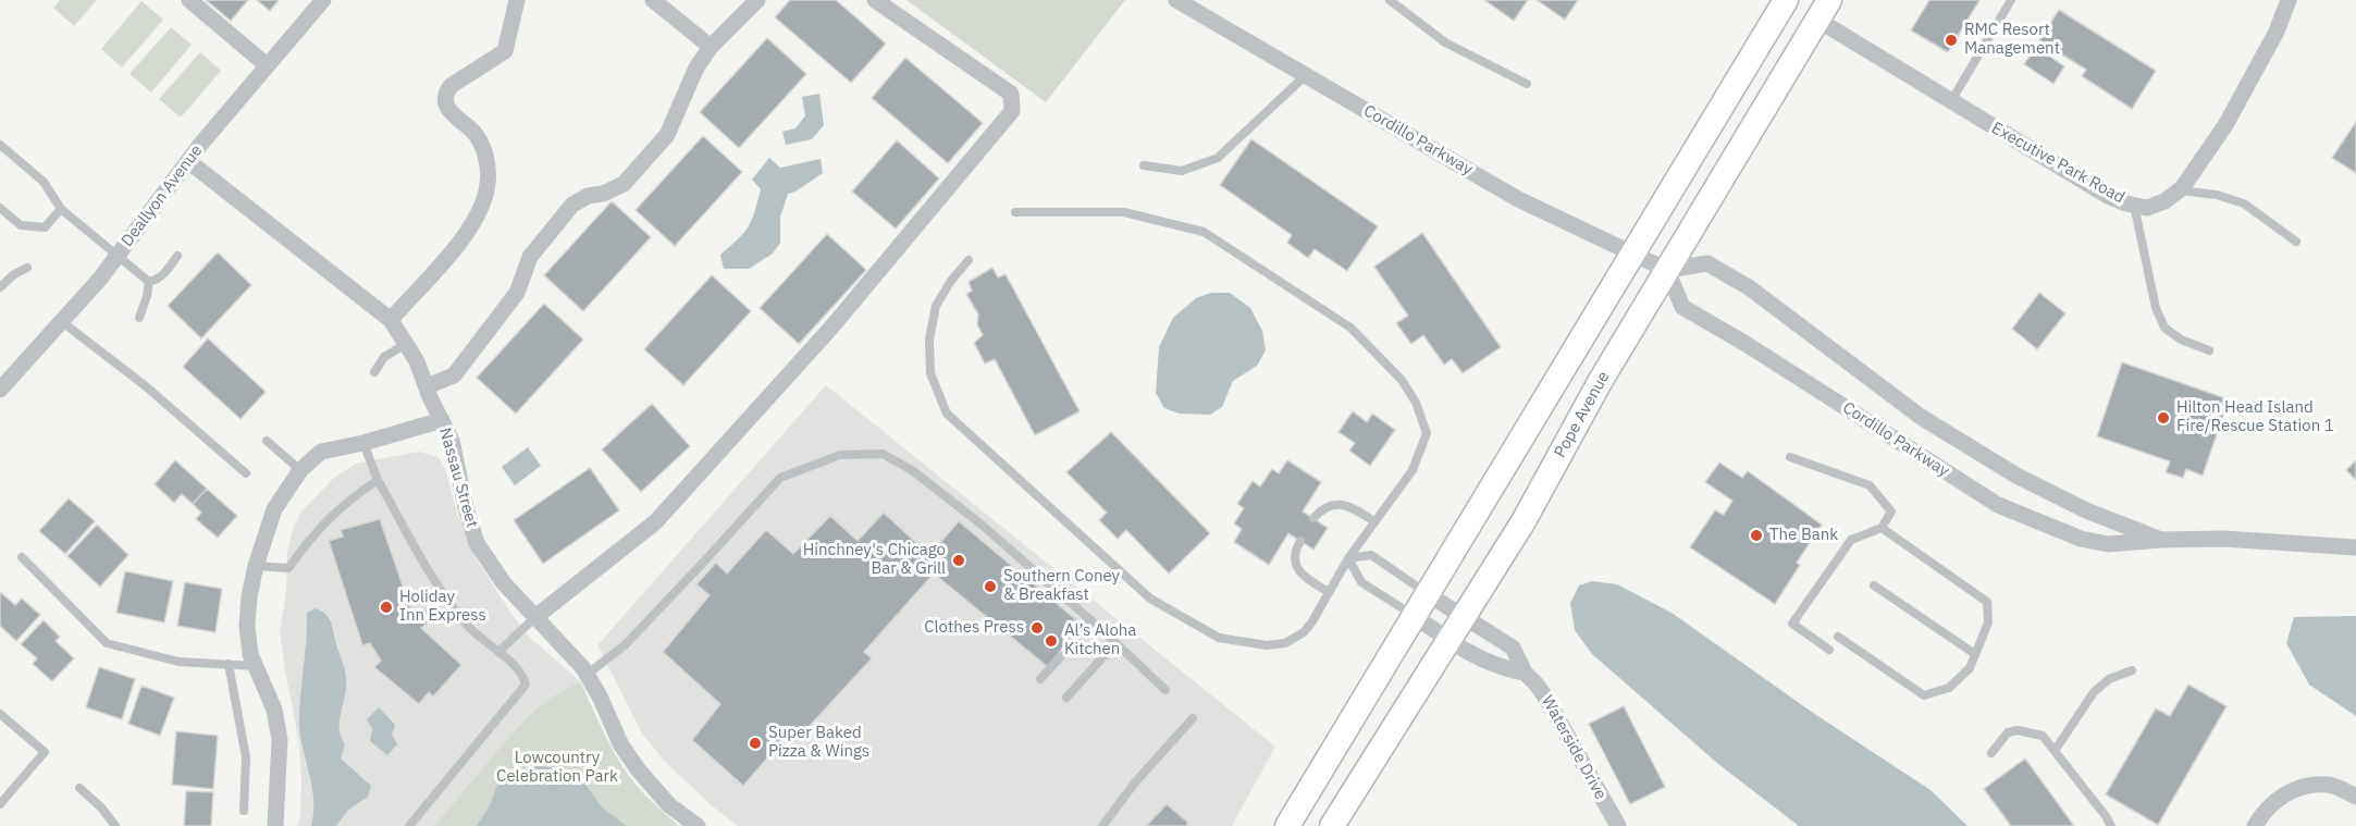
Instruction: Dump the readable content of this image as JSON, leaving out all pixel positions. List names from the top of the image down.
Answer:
{
  "streets": {
    "main road": ["Pope Avenue"],
    "street": [
      "Cordillo Parkway",
      "Executive Park Road",
      "Deallyon Avenue",
      "Nassau Street",
      "Waterside Drive"
    ]
  },
  "crossings": [
    ["Cordillo Parkway", "Pope Avenue"],
    ["Executive Park Road", "Pope Avenue"],
    ["Deallyon Avenue", "Nassau Street"],
    ["Pope Avenue", "Waterside Drive"]
  ],
  "parks": ["Lowcountry Celebration Park"],
  "places": [
    "RMC Resort Management",
    "Hilton Head Island Fire/Rescue Station 1",
    "The Bank",
    "Hinchney's Chicago Bar & Grill",
    "Southern Coney & Breakfast",
    "Holiday Inn Express",
    "Clothes Press",
    "Al’s Aloha Kitchen",
    "Super Baked Pizza & Wings"
  ]
}
